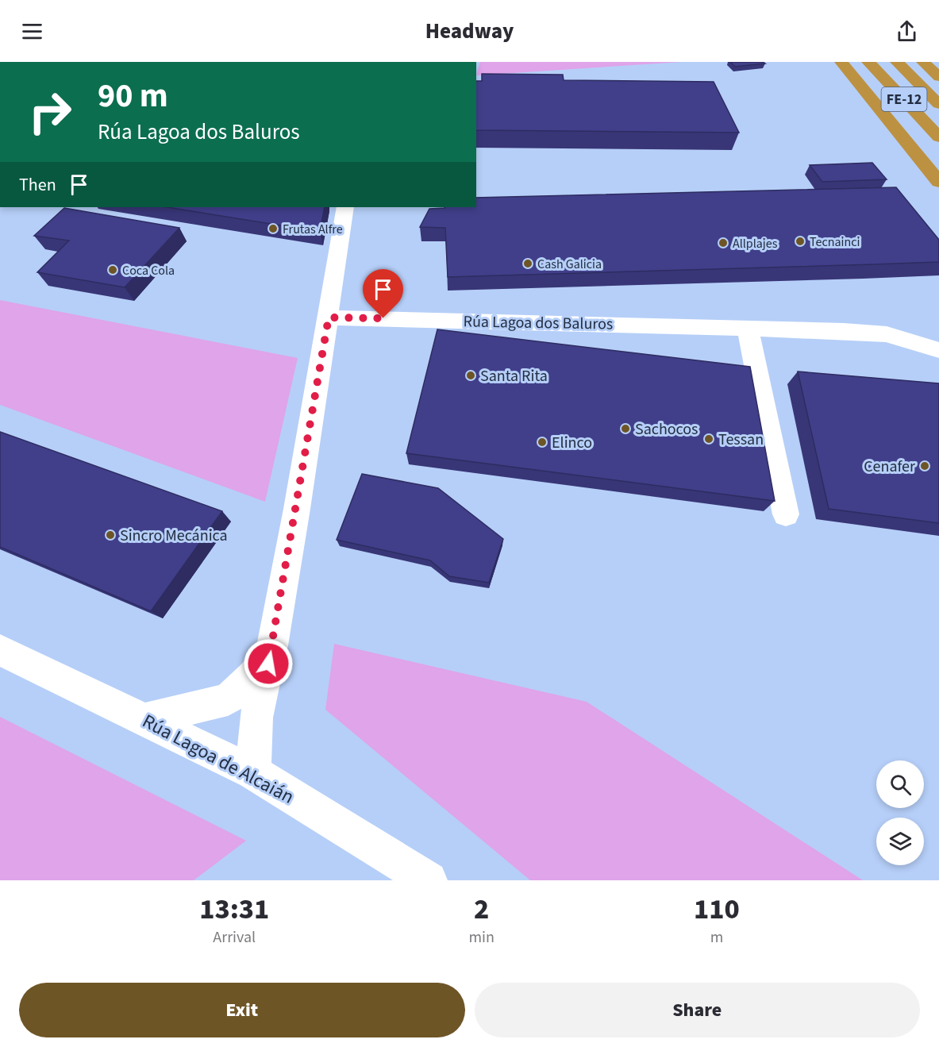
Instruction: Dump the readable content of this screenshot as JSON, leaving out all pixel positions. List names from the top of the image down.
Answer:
{
  "streets": {
    "highway": ["FE-12"],
    "street": ["Rúa Lagoa dos Baluros", "Rúa Lagoa de Alcaián"]
  },
  "places": [
    "Frutas Alfre",
    "Tecnainci",
    "Allplajes",
    "Cash Galicia",
    "Coca Cola",
    "Santa Rita",
    "Sachocos",
    "Tessan",
    "Elinco",
    "Cenafer",
    "Sincro Mecánica"
  ],
  "page": {
    "header": "Headway",
    "turn": ["90 m", "Rúa Lagoa dos Baluros"],
    "then": "Then",
    "eta": [
      "13:31",
      "Arrival",
      "2",
      "min",
      "110",
      "m"
    ],
    "buttons": ["Exit", "Share"]
  }
}
